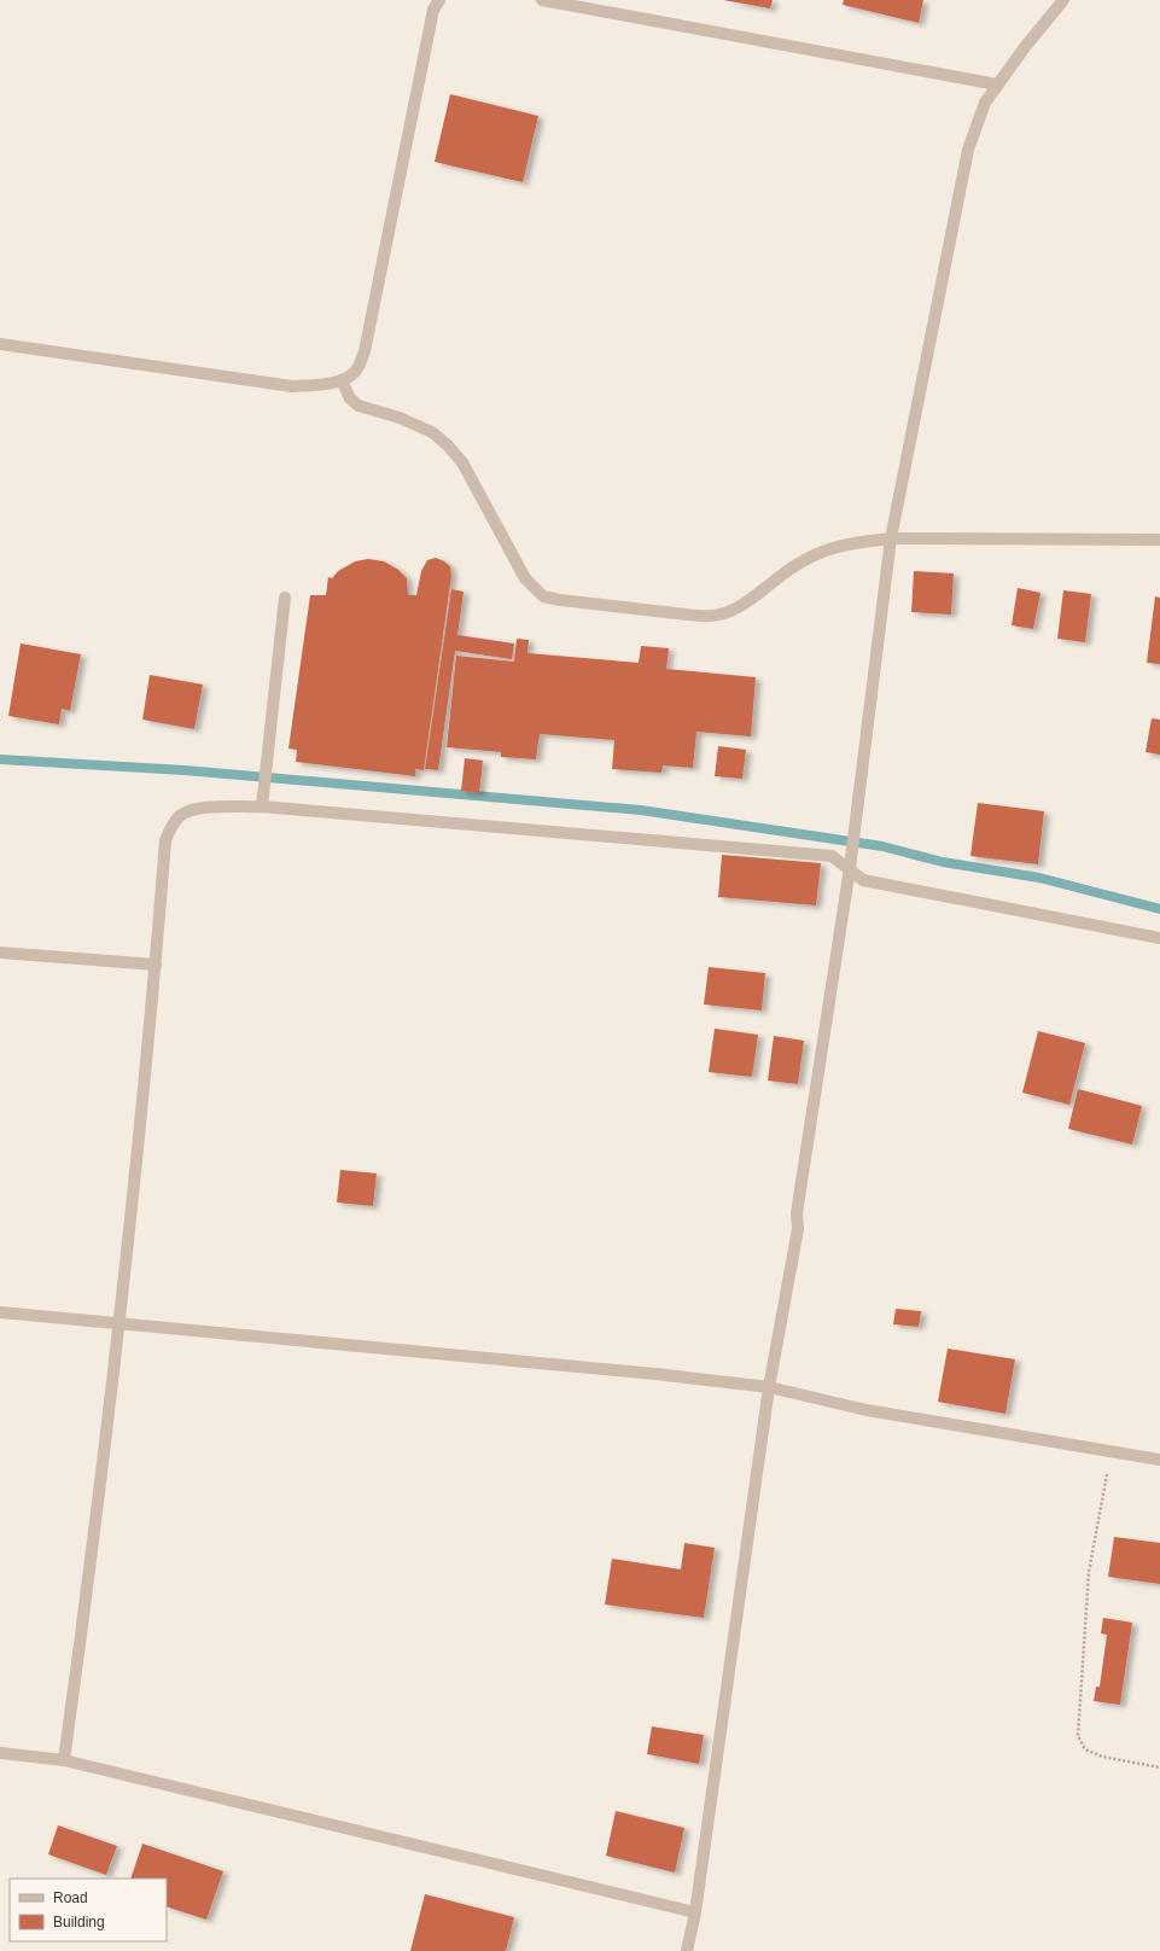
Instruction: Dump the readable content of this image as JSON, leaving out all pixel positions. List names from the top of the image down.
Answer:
{
  "legend": ["Road", "Building"]
}
